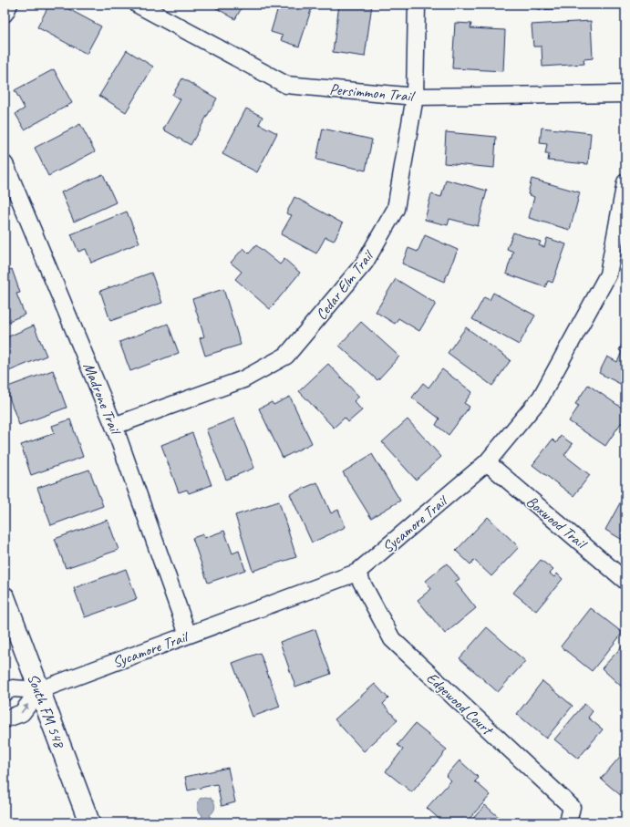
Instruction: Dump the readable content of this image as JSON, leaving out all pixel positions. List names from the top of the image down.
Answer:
{
  "streets": {
    "main road": ["South FM 548"],
    "street": [
      "Persimmon Trail",
      "Cedar Elm Trail",
      "Madrone Trail",
      "Boxwood Trail",
      "Sycamore Trail",
      "Edgewood Court"
    ]
  },
  "crossings": [
    ["Persimmon Trail", "Cedar Elm Trail"],
    ["Cedar Elm Trail", "Madrone Trail"],
    ["Madrone Trail", "Sycamore Trail"],
    ["Boxwood Trail", "Sycamore Trail"],
    ["Sycamore Trail", "Edgewood Court"],
    ["Sycamore Trail", "South FM 548"]
  ]
}
